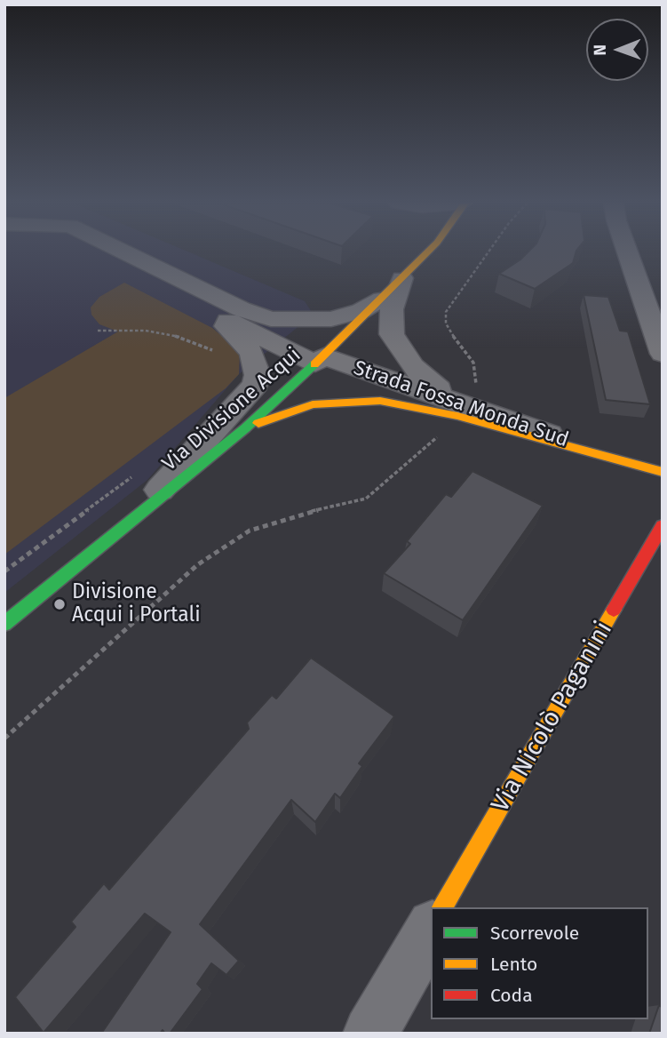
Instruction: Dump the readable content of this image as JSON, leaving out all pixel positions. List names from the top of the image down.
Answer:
{
  "streets": {
    "main road": ["Strada Fossa Monda Sud", "Via Divisione Acqui", "Via Nicolò Paganini"]
  },
  "crossings": [
    ["Strada Fossa Monda Sud", "Via Divisione Acqui"]
  ],
  "places": ["Divisione Acqui i Portali"],
  "legend": ["Scorrevole", "Lento", "Coda"],
  "north": "left"
}
